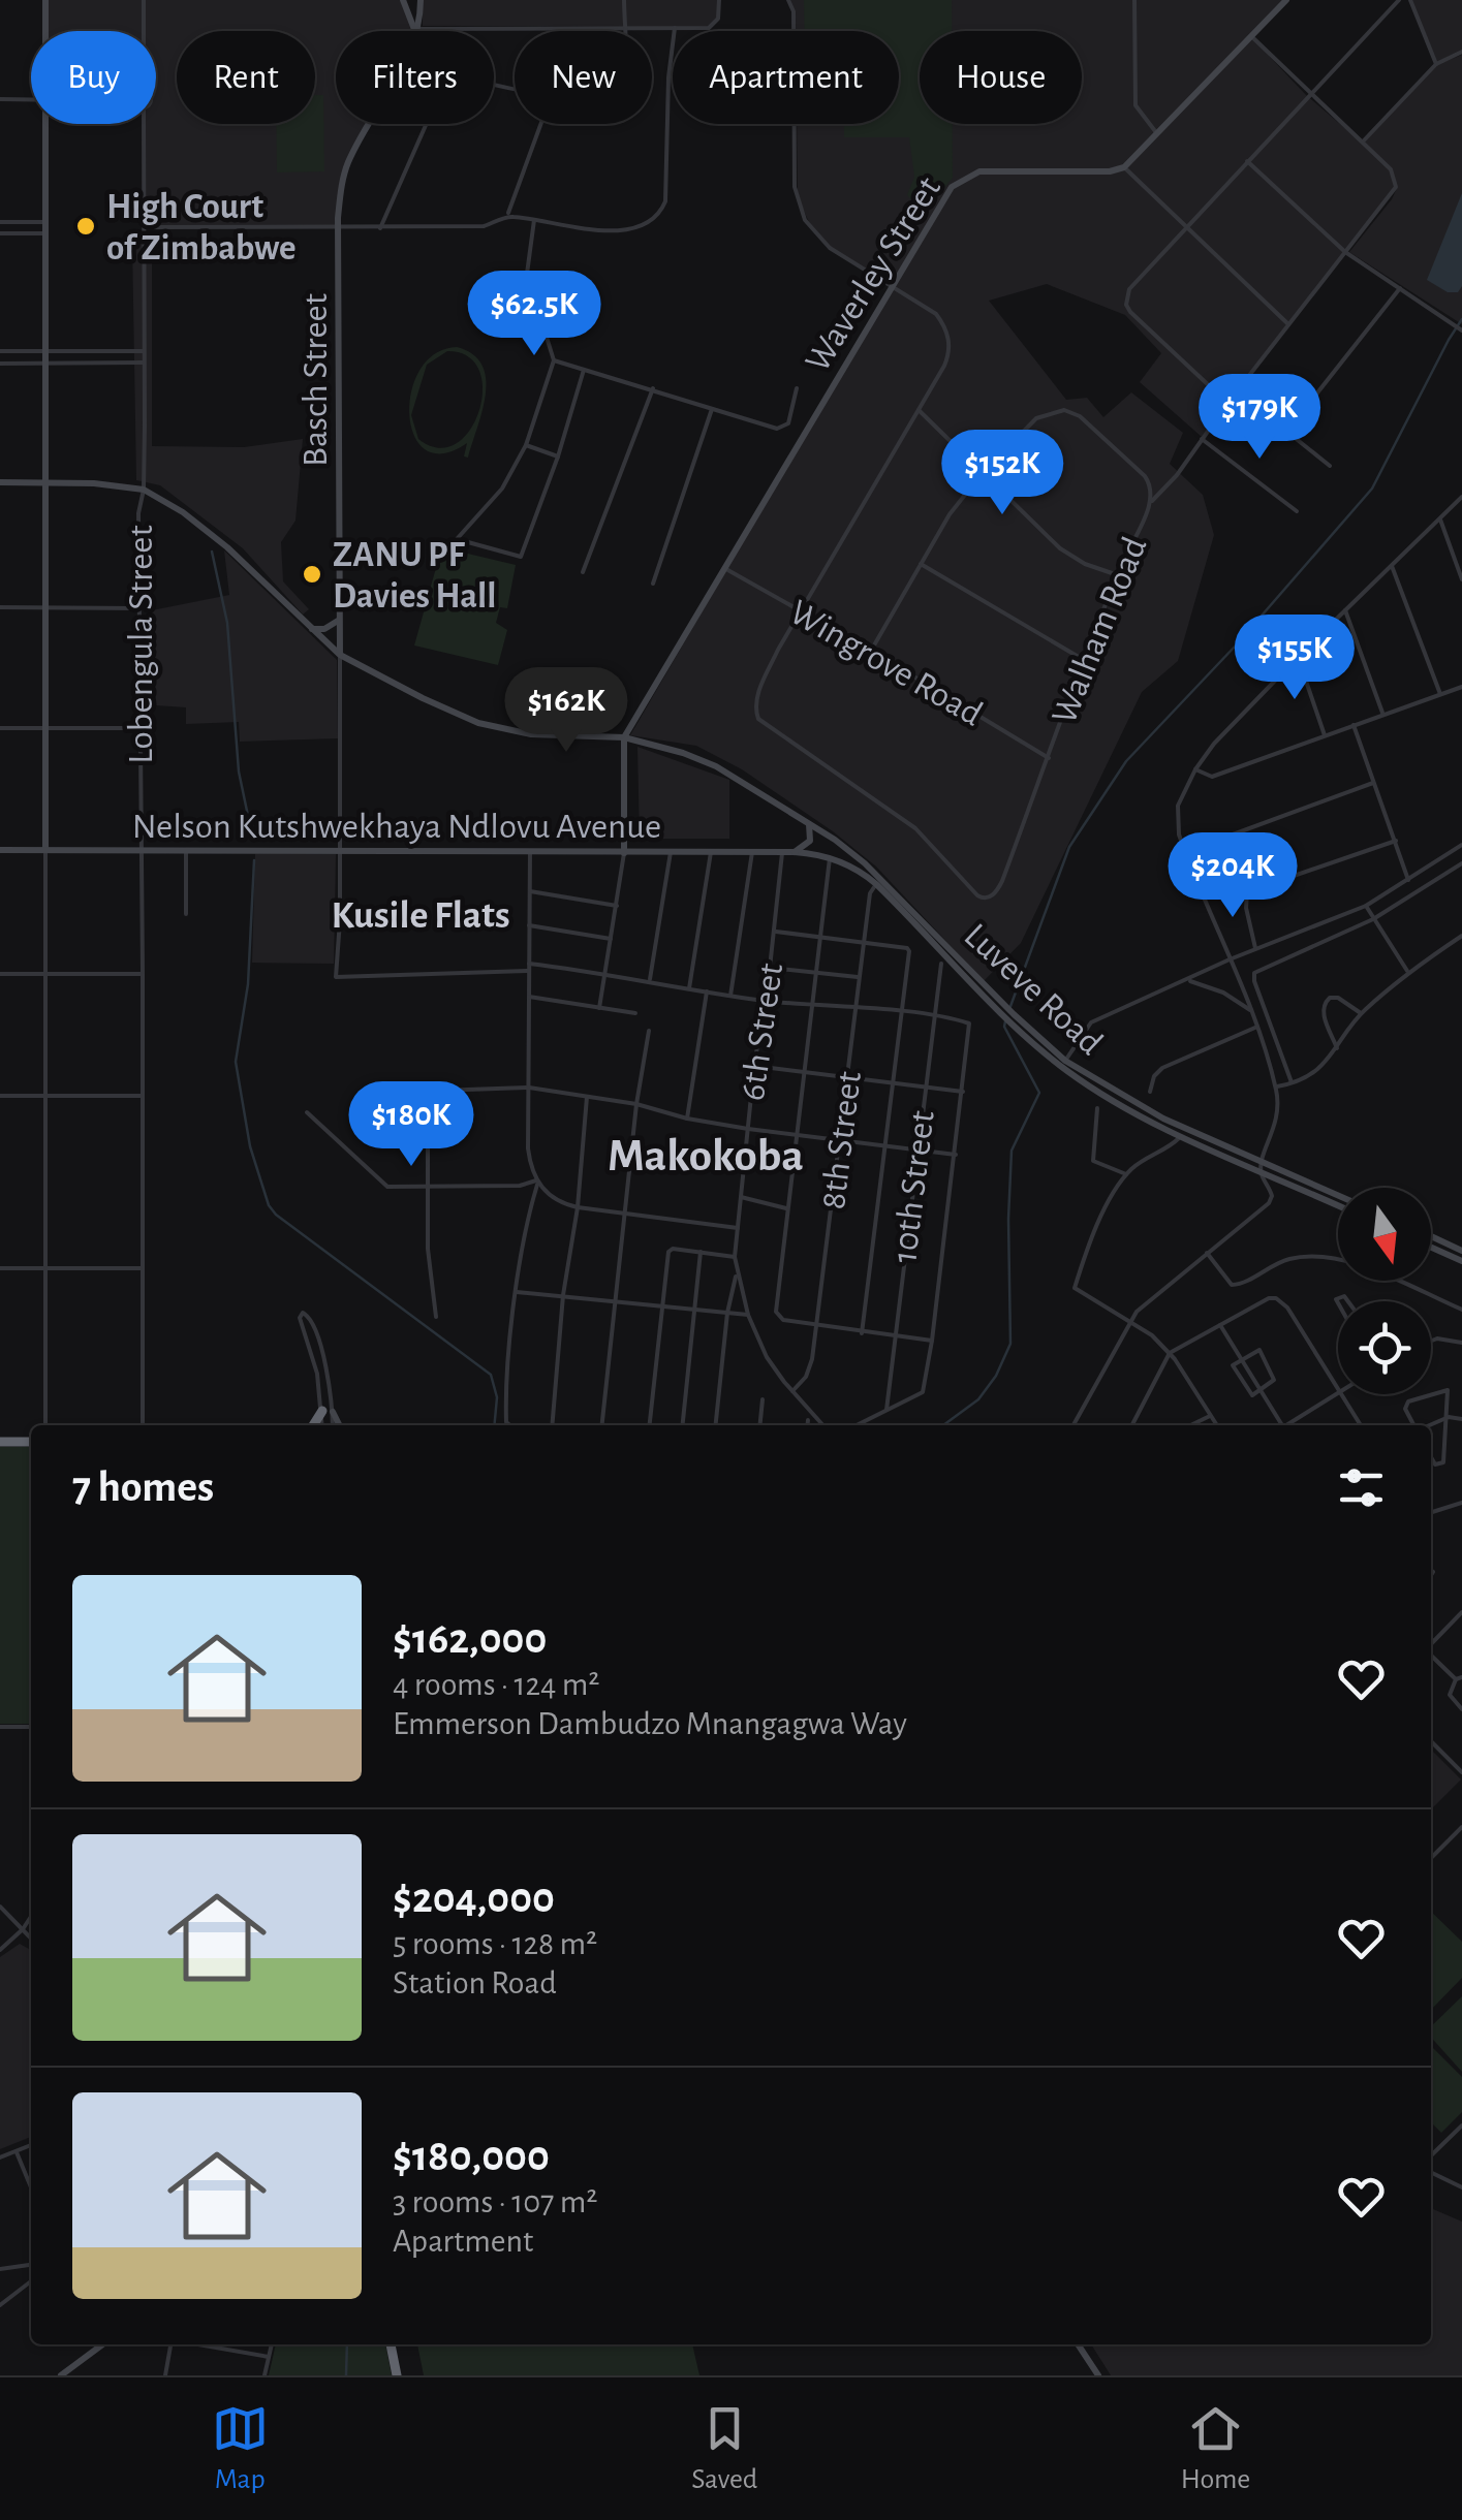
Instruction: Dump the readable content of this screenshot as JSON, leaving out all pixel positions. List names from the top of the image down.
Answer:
{
  "streets": {
    "street": [
      "Waverley Street",
      "Basch Street",
      "Walham Road",
      "Lobengula Street",
      "Wingrove Road",
      "Nelson Kutshwekhaya Ndlovu Avenue",
      "Luveve Road",
      "6th Street",
      "8th Street",
      "10th Street"
    ]
  },
  "crossings": [
    ["Waverley Street", "Wingrove Road"],
    ["Waverley Street", "Luveve Road"],
    ["Basch Street", "Luveve Road"],
    ["Walham Road", "Wingrove Road"],
    ["Lobengula Street", "Nelson Kutshwekhaya Ndlovu Avenue"],
    ["Lobengula Street", "Luveve Road"],
    ["Nelson Kutshwekhaya Ndlovu Avenue", "Luveve Road"],
    ["Nelson Kutshwekhaya Ndlovu Avenue", "6th Street"],
    ["Luveve Road", "8th Street"],
    ["6th Street", "8th Street"]
  ],
  "districts": ["Kusile Flats", "Makokoba"],
  "places": ["High Court of Zimbabwe", "ZANU PF Davies Hall"],
  "north": "bottom",
  "page": {
    "chip": [
      "Buy",
      "Rent",
      "Filters",
      "New",
      "Apartment",
      "House"
    ],
    "price": [
      "$62.5K",
      "$179K",
      "$152K",
      "$155K",
      "$162K",
      "$204K",
      "$180K"
    ],
    "heading": "7 homes",
    "list": [
      {
        "name": "$162,000",
        "note": "4 rooms · 124 m² · Emmerson Dambudzo Mnangagwa Way"
      },
      {
        "name": "$204,000",
        "note": "5 rooms · 128 m² · Station Road"
      },
      {
        "name": "$180,000",
        "note": "3 rooms · 107 m² · Apartment"
      }
    ],
    "tabs": ["Map", "Saved", "Home"]
  }
}
